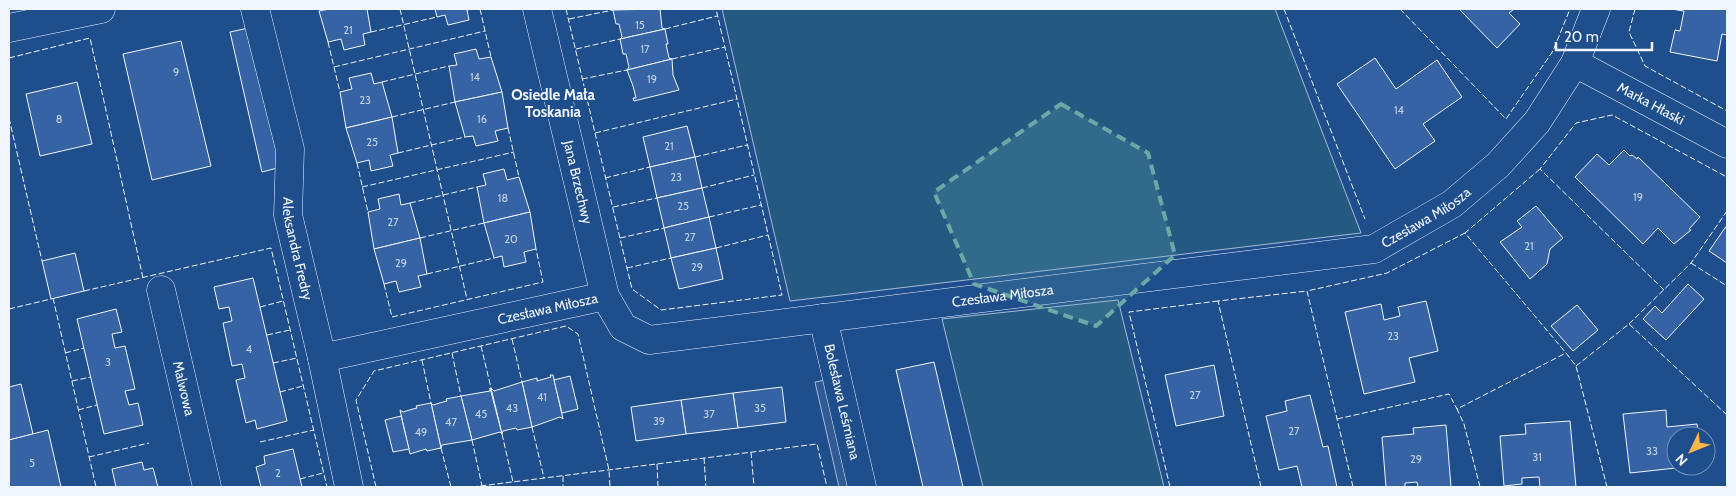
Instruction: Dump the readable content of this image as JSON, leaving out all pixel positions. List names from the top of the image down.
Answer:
{
  "streets": {
    "street": [
      "Marka Hłaski",
      "Jana Brzechwy",
      "Czesława Miłosza",
      "Aleksandra Fredry",
      "Malwowa",
      "Bolesława Leśmiana"
    ]
  },
  "crossings": [
    ["Marka Hłaski", "Czesława Miłosza"],
    ["Jana Brzechwy", "Czesława Miłosza"],
    ["Czesława Miłosza", "Aleksandra Fredry"],
    ["Czesława Miłosza", "Bolesława Leśmiana"]
  ],
  "districts": ["Osiedle Mała Toskania"],
  "house_numbers": [
    "15",
    "21",
    "17",
    "9",
    "14",
    "19",
    "23",
    "14",
    "8",
    "16",
    "25",
    "21",
    "23",
    "19",
    "18",
    "25",
    "27",
    "27",
    "20",
    "21",
    "29",
    "29",
    "23",
    "4",
    "3",
    "27",
    "41",
    "43",
    "35",
    "45",
    "37",
    "39",
    "47",
    "27",
    "49",
    "33",
    "31",
    "29",
    "5",
    "2"
  ],
  "scale_bar": "20 m",
  "north": "bottom left"
}
